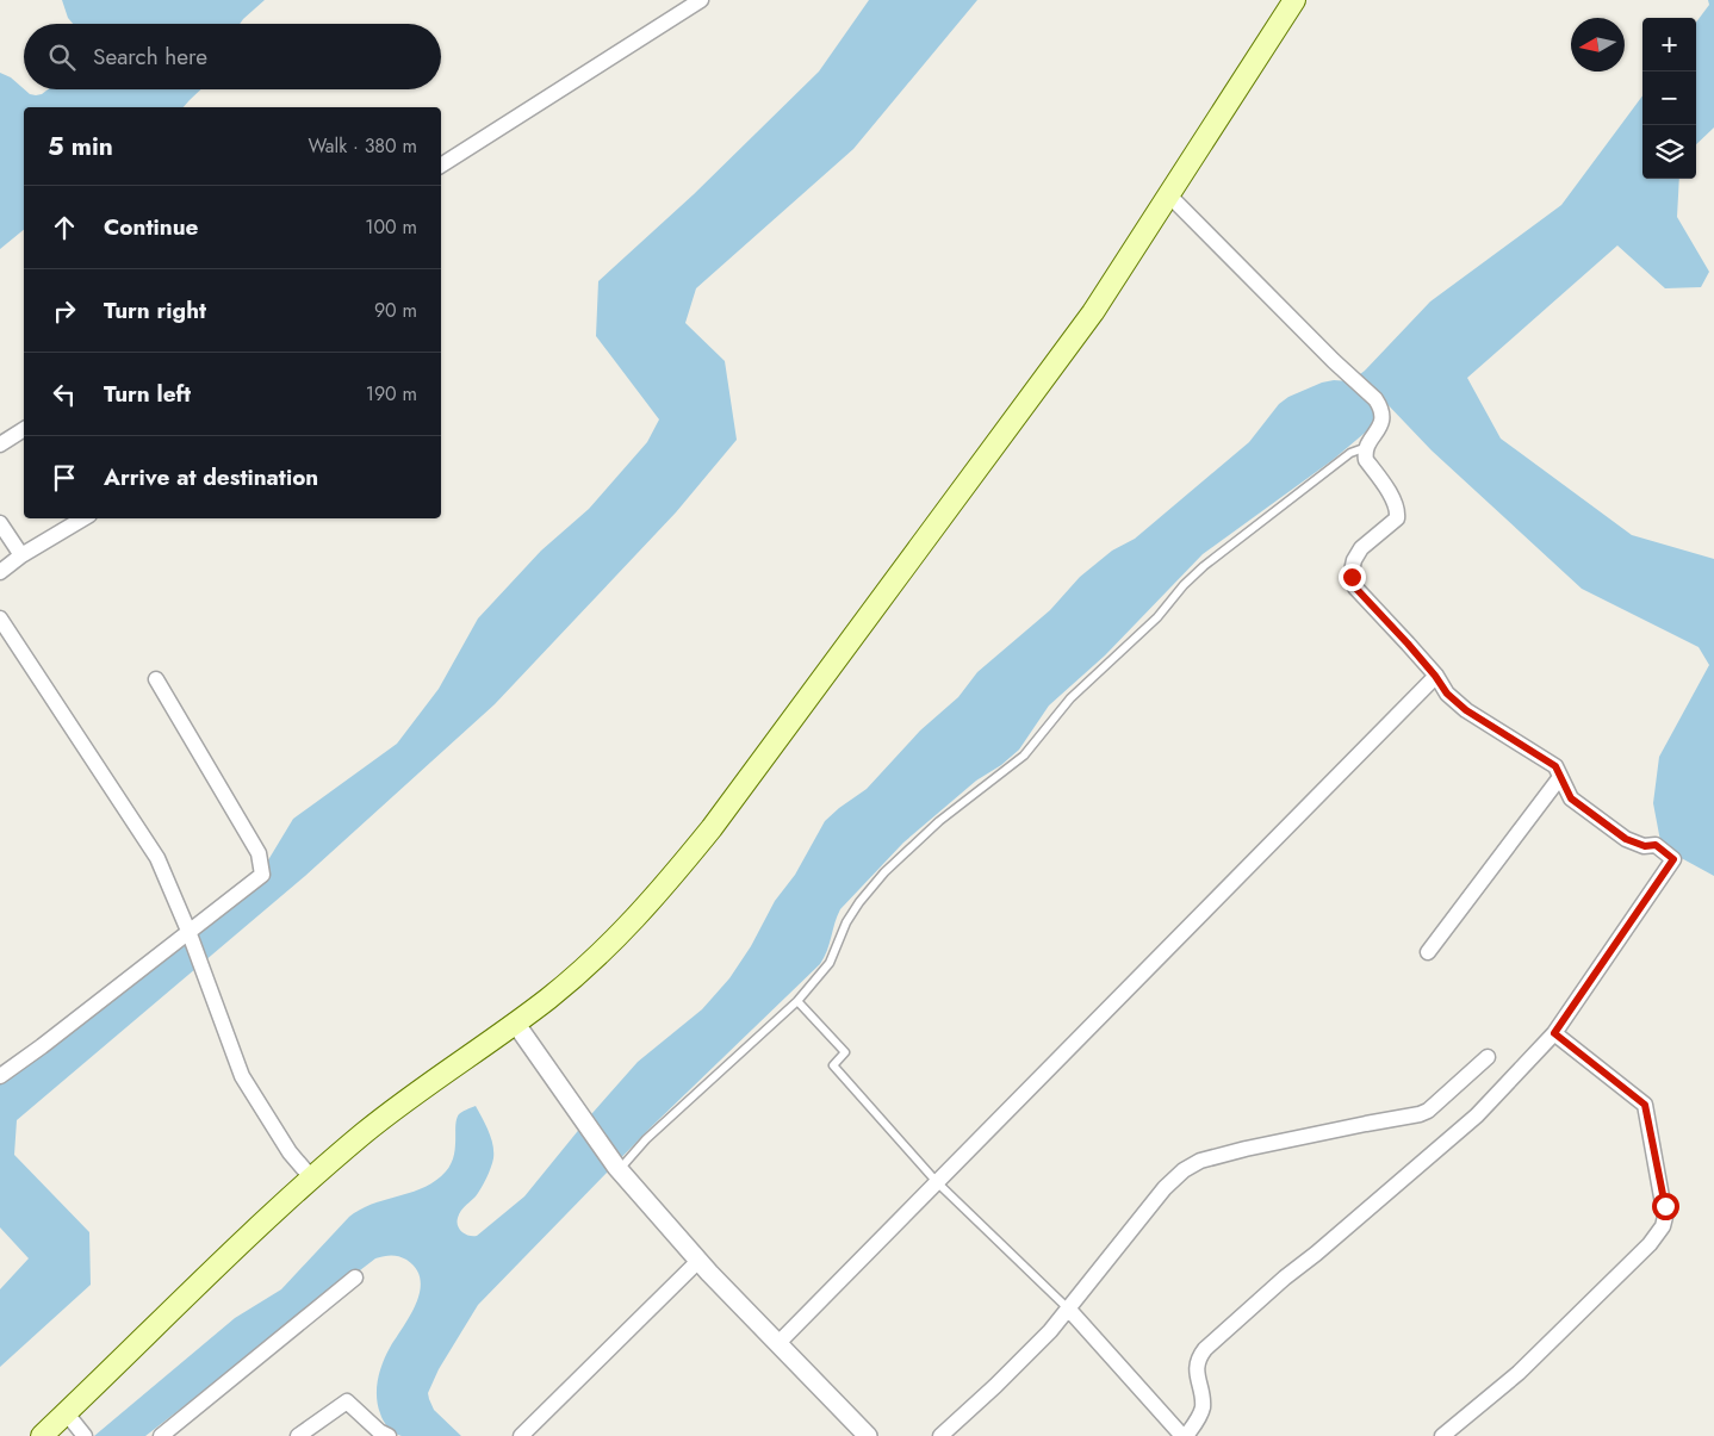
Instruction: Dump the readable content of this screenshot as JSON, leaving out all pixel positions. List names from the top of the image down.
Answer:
{
  "north": "left",
  "page": {
    "map_buttons": ["+", "−"],
    "search": "Search here",
    "heading": ["5 min", "Walk · 380 m"],
    "list": [
      ["Continue", "100 m"],
      ["Turn right", "90 m"],
      ["Turn left", "190 m"],
      "Arrive at destination"
    ]
  }
}
